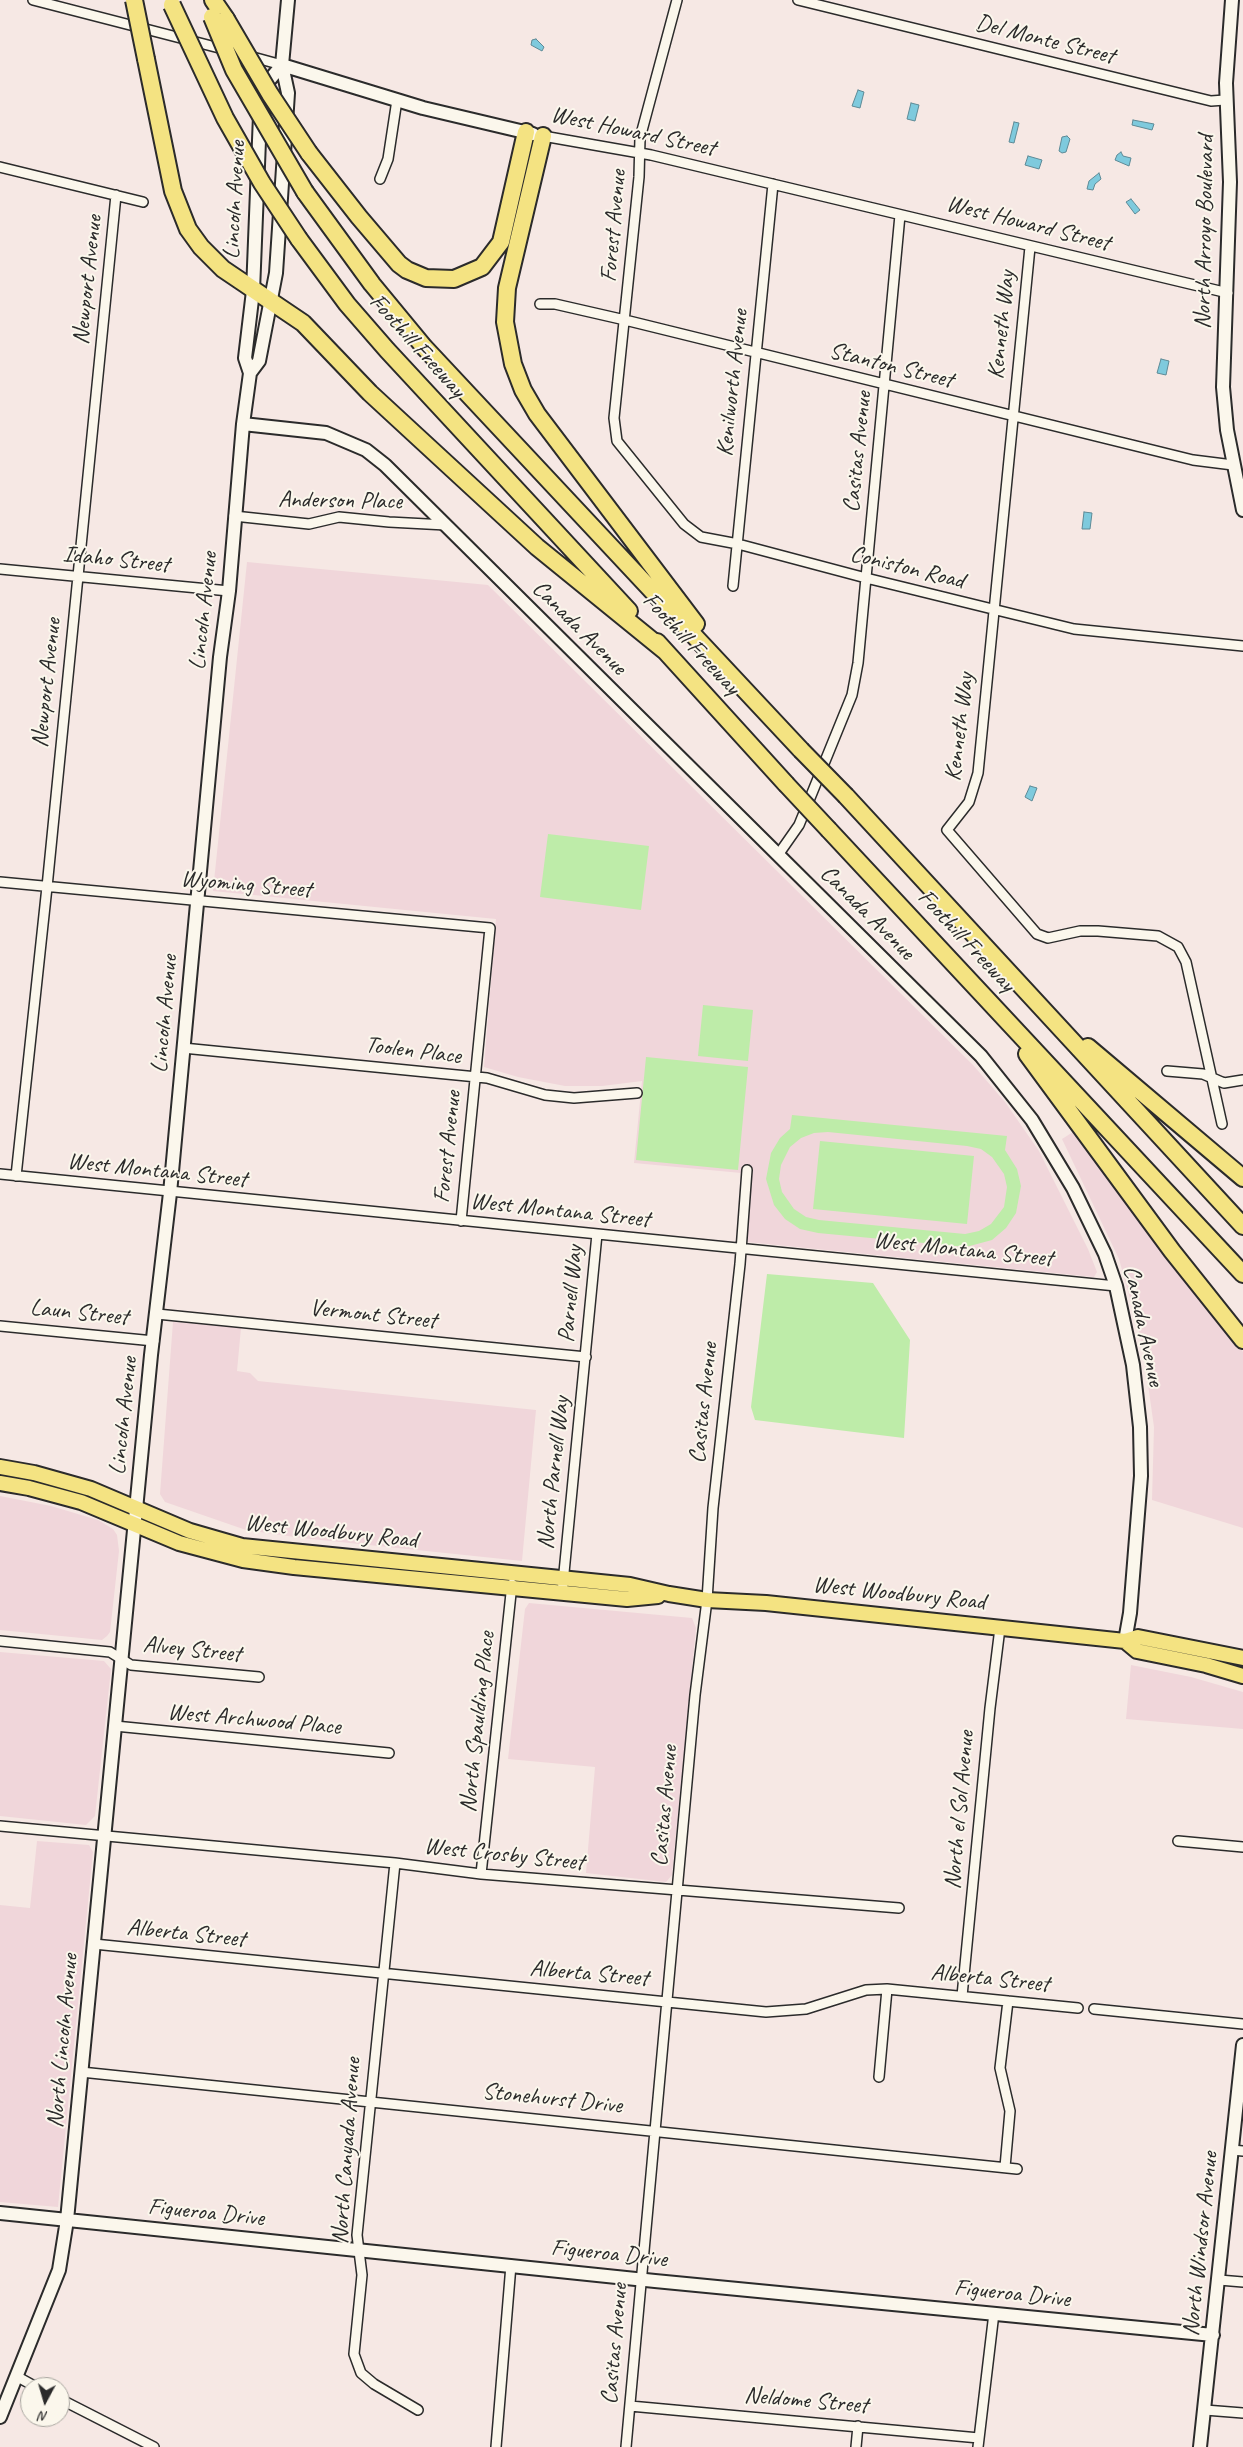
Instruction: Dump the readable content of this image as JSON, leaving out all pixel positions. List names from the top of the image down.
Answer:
{
  "streets": {
    "highway": ["Foothill Freeway"],
    "main road": ["West Woodbury Road"],
    "street": [
      "Del Monte Street",
      "West Howard Street",
      "Lincoln Avenue",
      "Forest Avenue",
      "North Arroyo Boulevard",
      "Newport Avenue",
      "Kenneth Way",
      "Stanton Street",
      "Kenilworth Avenue",
      "Casitas Avenue",
      "Anderson Place",
      "Idaho Street",
      "Coniston Road",
      "Canada Avenue",
      "Wyoming Street",
      "Toolen Place",
      "West Montana Street",
      "Parnell Way",
      "Laun Street",
      "Vermont Street",
      "North Parnell Way",
      "Alvey Street",
      "West Archwood Place",
      "North Spaulding Place",
      "North el Sol Avenue",
      "West Crosby Street",
      "Alberta Street",
      "North Lincoln Avenue",
      "Stonehurst Drive",
      "North Canyada Avenue",
      "Figueroa Drive",
      "North Windsor Avenue",
      "Neldome Street"
    ]
  },
  "crossings": [
    ["Del Monte Street", "North Arroyo Boulevard"],
    ["West Howard Street", "Lincoln Avenue"],
    ["West Howard Street", "Forest Avenue"],
    ["West Howard Street", "North Arroyo Boulevard"],
    ["West Howard Street", "Kenneth Way"],
    ["West Howard Street", "Kenilworth Avenue"],
    ["West Howard Street", "Casitas Avenue"],
    ["Lincoln Avenue", "Anderson Place"],
    ["Lincoln Avenue", "Idaho Street"],
    ["Lincoln Avenue", "Canada Avenue"],
    ["Lincoln Avenue", "Wyoming Street"],
    ["Lincoln Avenue", "Toolen Place"],
    ["Lincoln Avenue", "West Montana Street"],
    ["Lincoln Avenue", "Laun Street"],
    ["Lincoln Avenue", "Vermont Street"],
    ["Lincoln Avenue", "West Woodbury Road"],
    ["Lincoln Avenue", "Alvey Street"],
    ["Lincoln Avenue", "North Lincoln Avenue"],
    ["Forest Avenue", "Stanton Street"],
    ["Forest Avenue", "Coniston Road"],
    ["Forest Avenue", "Wyoming Street"],
    ["Forest Avenue", "Toolen Place"],
    ["Forest Avenue", "West Montana Street"],
    ["North Arroyo Boulevard", "Stanton Street"],
    ["Newport Avenue", "Idaho Street"],
    ["Newport Avenue", "Wyoming Street"],
    ["Newport Avenue", "West Montana Street"],
    ["Kenneth Way", "Stanton Street"],
    ["Kenneth Way", "Coniston Road"],
    ["Stanton Street", "Kenilworth Avenue"],
    ["Stanton Street", "Casitas Avenue"],
    ["Kenilworth Avenue", "Coniston Road"],
    ["Casitas Avenue", "Coniston Road"],
    ["Casitas Avenue", "Canada Avenue"],
    ["Casitas Avenue", "West Montana Street"],
    ["Casitas Avenue", "West Woodbury Road"],
    ["Casitas Avenue", "West Crosby Street"],
    ["Casitas Avenue", "Alberta Street"],
    ["Casitas Avenue", "Stonehurst Drive"],
    ["Casitas Avenue", "Figueroa Drive"],
    ["Casitas Avenue", "Neldome Street"],
    ["Anderson Place", "Canada Avenue"],
    ["Canada Avenue", "West Montana Street"],
    ["Canada Avenue", "West Woodbury Road"],
    ["West Montana Street", "Parnell Way"],
    ["Parnell Way", "Vermont Street"],
    ["Parnell Way", "North Parnell Way"],
    ["Vermont Street", "North Parnell Way"],
    ["North Parnell Way", "West Woodbury Road"],
    ["West Woodbury Road", "North Spaulding Place"],
    ["West Woodbury Road", "North el Sol Avenue"],
    ["Alvey Street", "North Lincoln Avenue"],
    ["West Archwood Place", "North Lincoln Avenue"],
    ["North Spaulding Place", "West Crosby Street"],
    ["North el Sol Avenue", "Alberta Street"],
    ["West Crosby Street", "North Lincoln Avenue"],
    ["West Crosby Street", "North Canyada Avenue"],
    ["Alberta Street", "North Lincoln Avenue"],
    ["Alberta Street", "North Canyada Avenue"],
    ["North Lincoln Avenue", "Stonehurst Drive"],
    ["North Lincoln Avenue", "Figueroa Drive"],
    ["Stonehurst Drive", "North Canyada Avenue"],
    ["North Canyada Avenue", "Figueroa Drive"],
    ["Figueroa Drive", "North Windsor Avenue"]
  ],
  "north": "bottom"
}
